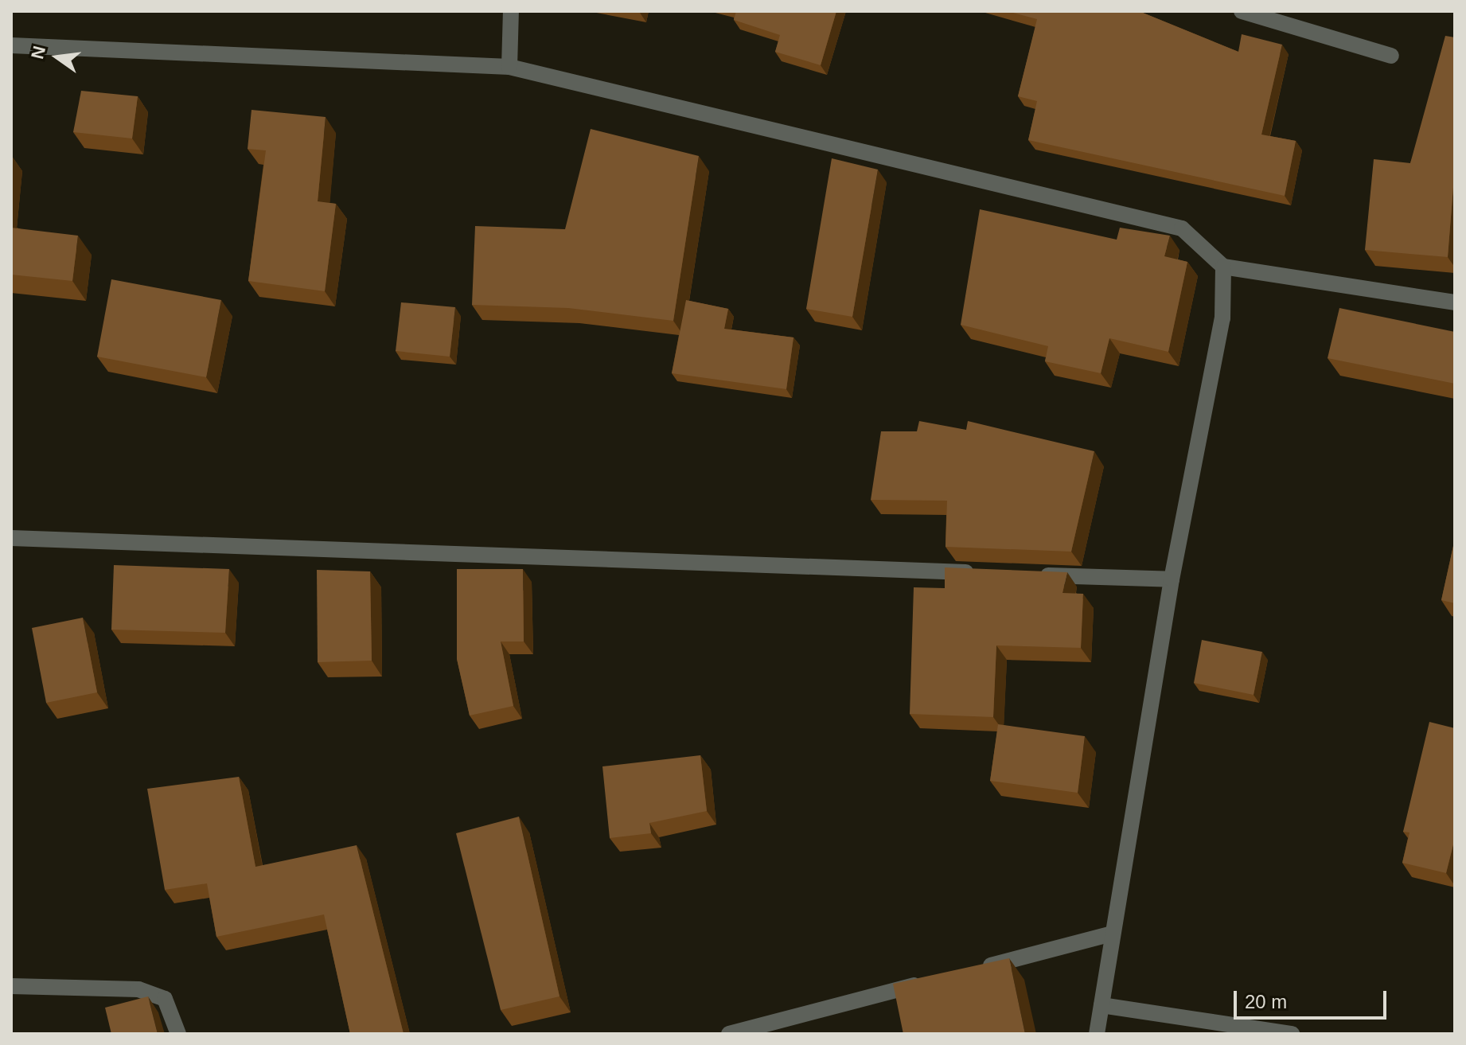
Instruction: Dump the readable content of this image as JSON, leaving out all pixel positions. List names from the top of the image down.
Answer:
{
  "scale_bar": "20 m",
  "north": "left"
}
